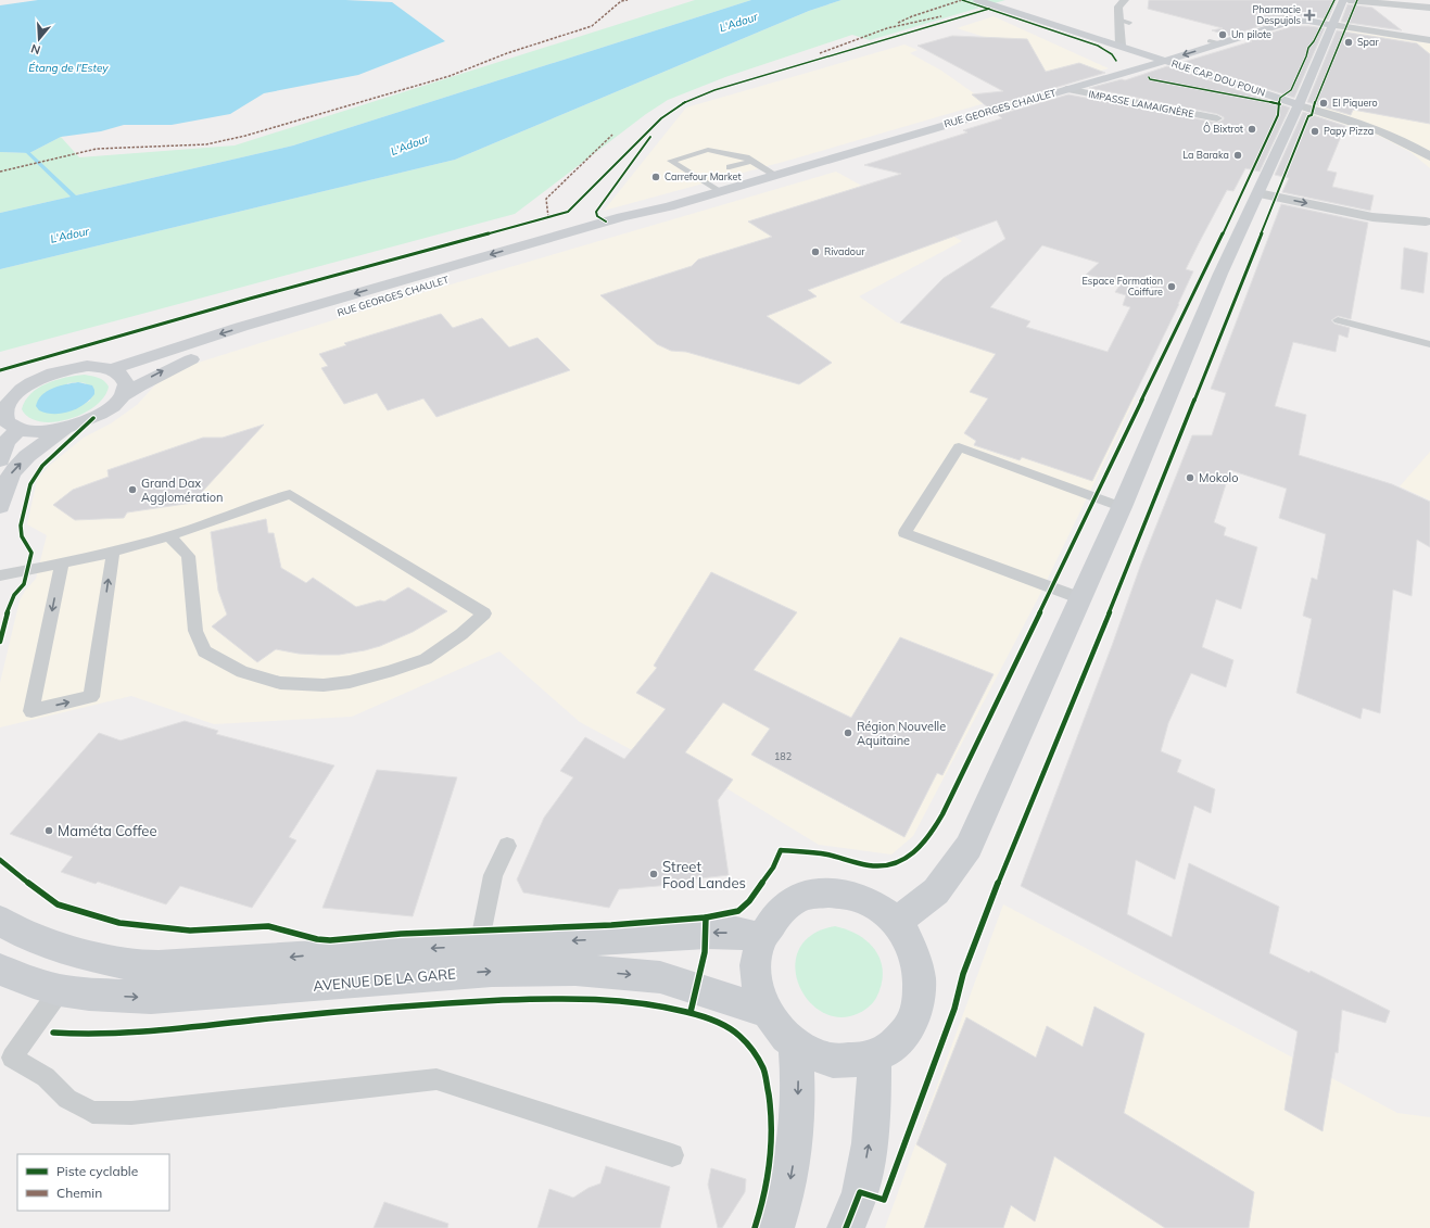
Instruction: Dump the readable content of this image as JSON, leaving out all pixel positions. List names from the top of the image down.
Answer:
{
  "streets": {
    "main road": ["RUE CAP DOU POUN", "RUE GEORGES CHAULET", "AVENUE DE LA GARE"],
    "street": ["IMPASSE LAMAIGNÈRE"]
  },
  "crossings": [
    ["RUE CAP DOU POUN", "RUE GEORGES CHAULET"],
    ["IMPASSE LAMAIGNÈRE", "RUE GEORGES CHAULET"]
  ],
  "water": ["L'Adour", "Étang de l'Estey"],
  "places": {
    "health": ["Pharmacie Despujols"],
    "other": [
      "Un pilote",
      "Spar",
      "El Piquero",
      "Ô Bixtrot",
      "Papy Pizza",
      "La Baraka",
      "Carrefour Market",
      "Rivadour",
      "Espace Formation Coiffure",
      "Mokolo",
      "Grand Dax Agglomération",
      "Région Nouvelle Aquitaine",
      "Maméta Coffee",
      "Street Food Landes"
    ]
  },
  "house_numbers": ["182"],
  "legend": ["Piste cyclable", "Chemin"],
  "north": "bottom"
}
